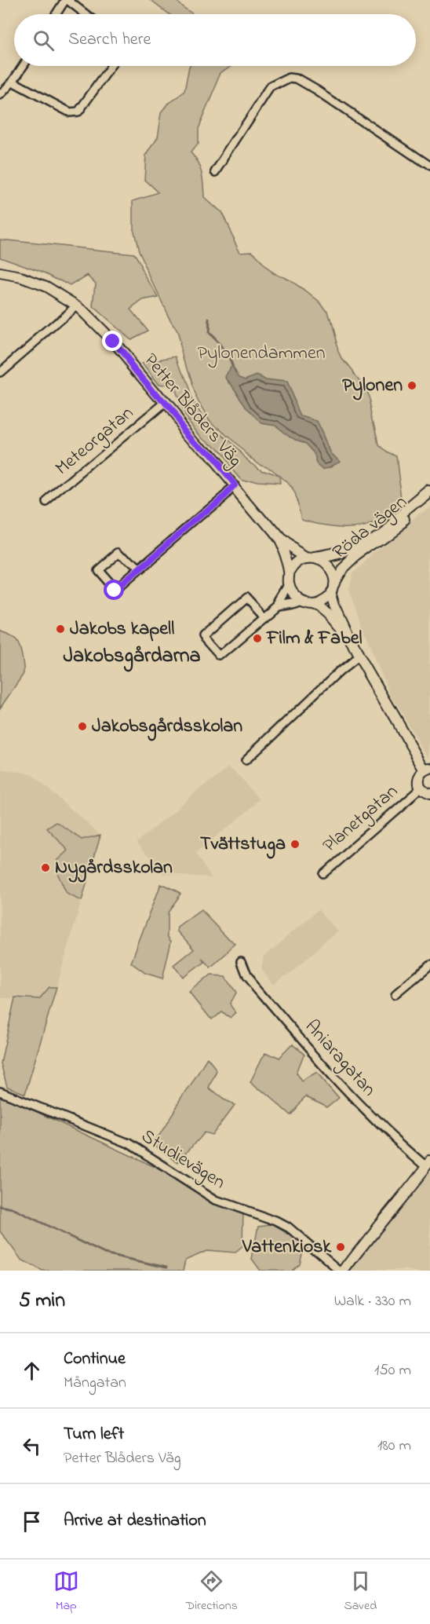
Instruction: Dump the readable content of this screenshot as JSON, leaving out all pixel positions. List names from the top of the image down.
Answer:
{
  "streets": {
    "street": [
      "Petter Blåders Väg",
      "Meteorgatan",
      "Röda vägen",
      "Planetgatan",
      "Aniaragatan",
      "Studievägen"
    ]
  },
  "crossings": [
    ["Petter Blåders Väg", "Meteorgatan"],
    ["Petter Blåders Väg", "Röda vägen"]
  ],
  "districts": ["Jakobsgårdarna"],
  "parks": ["Pylonendammen"],
  "places": [
    "Pylonen",
    "Jakobs kapell",
    "Film & Fabel",
    "Jakobsgårdsskolan",
    "Tvättstuga",
    "Nygårdsskolan",
    "Vattenkiosk"
  ],
  "page": {
    "search": "Search here",
    "heading": ["5 min", "Walk · 330 m"],
    "list": [
      ["Continue", "Mångatan", "150 m"],
      ["Turn left", "Petter Blåders Väg", "180 m"],
      "Arrive at destination"
    ],
    "nav": ["Map", "Directions", "Saved"]
  }
}
